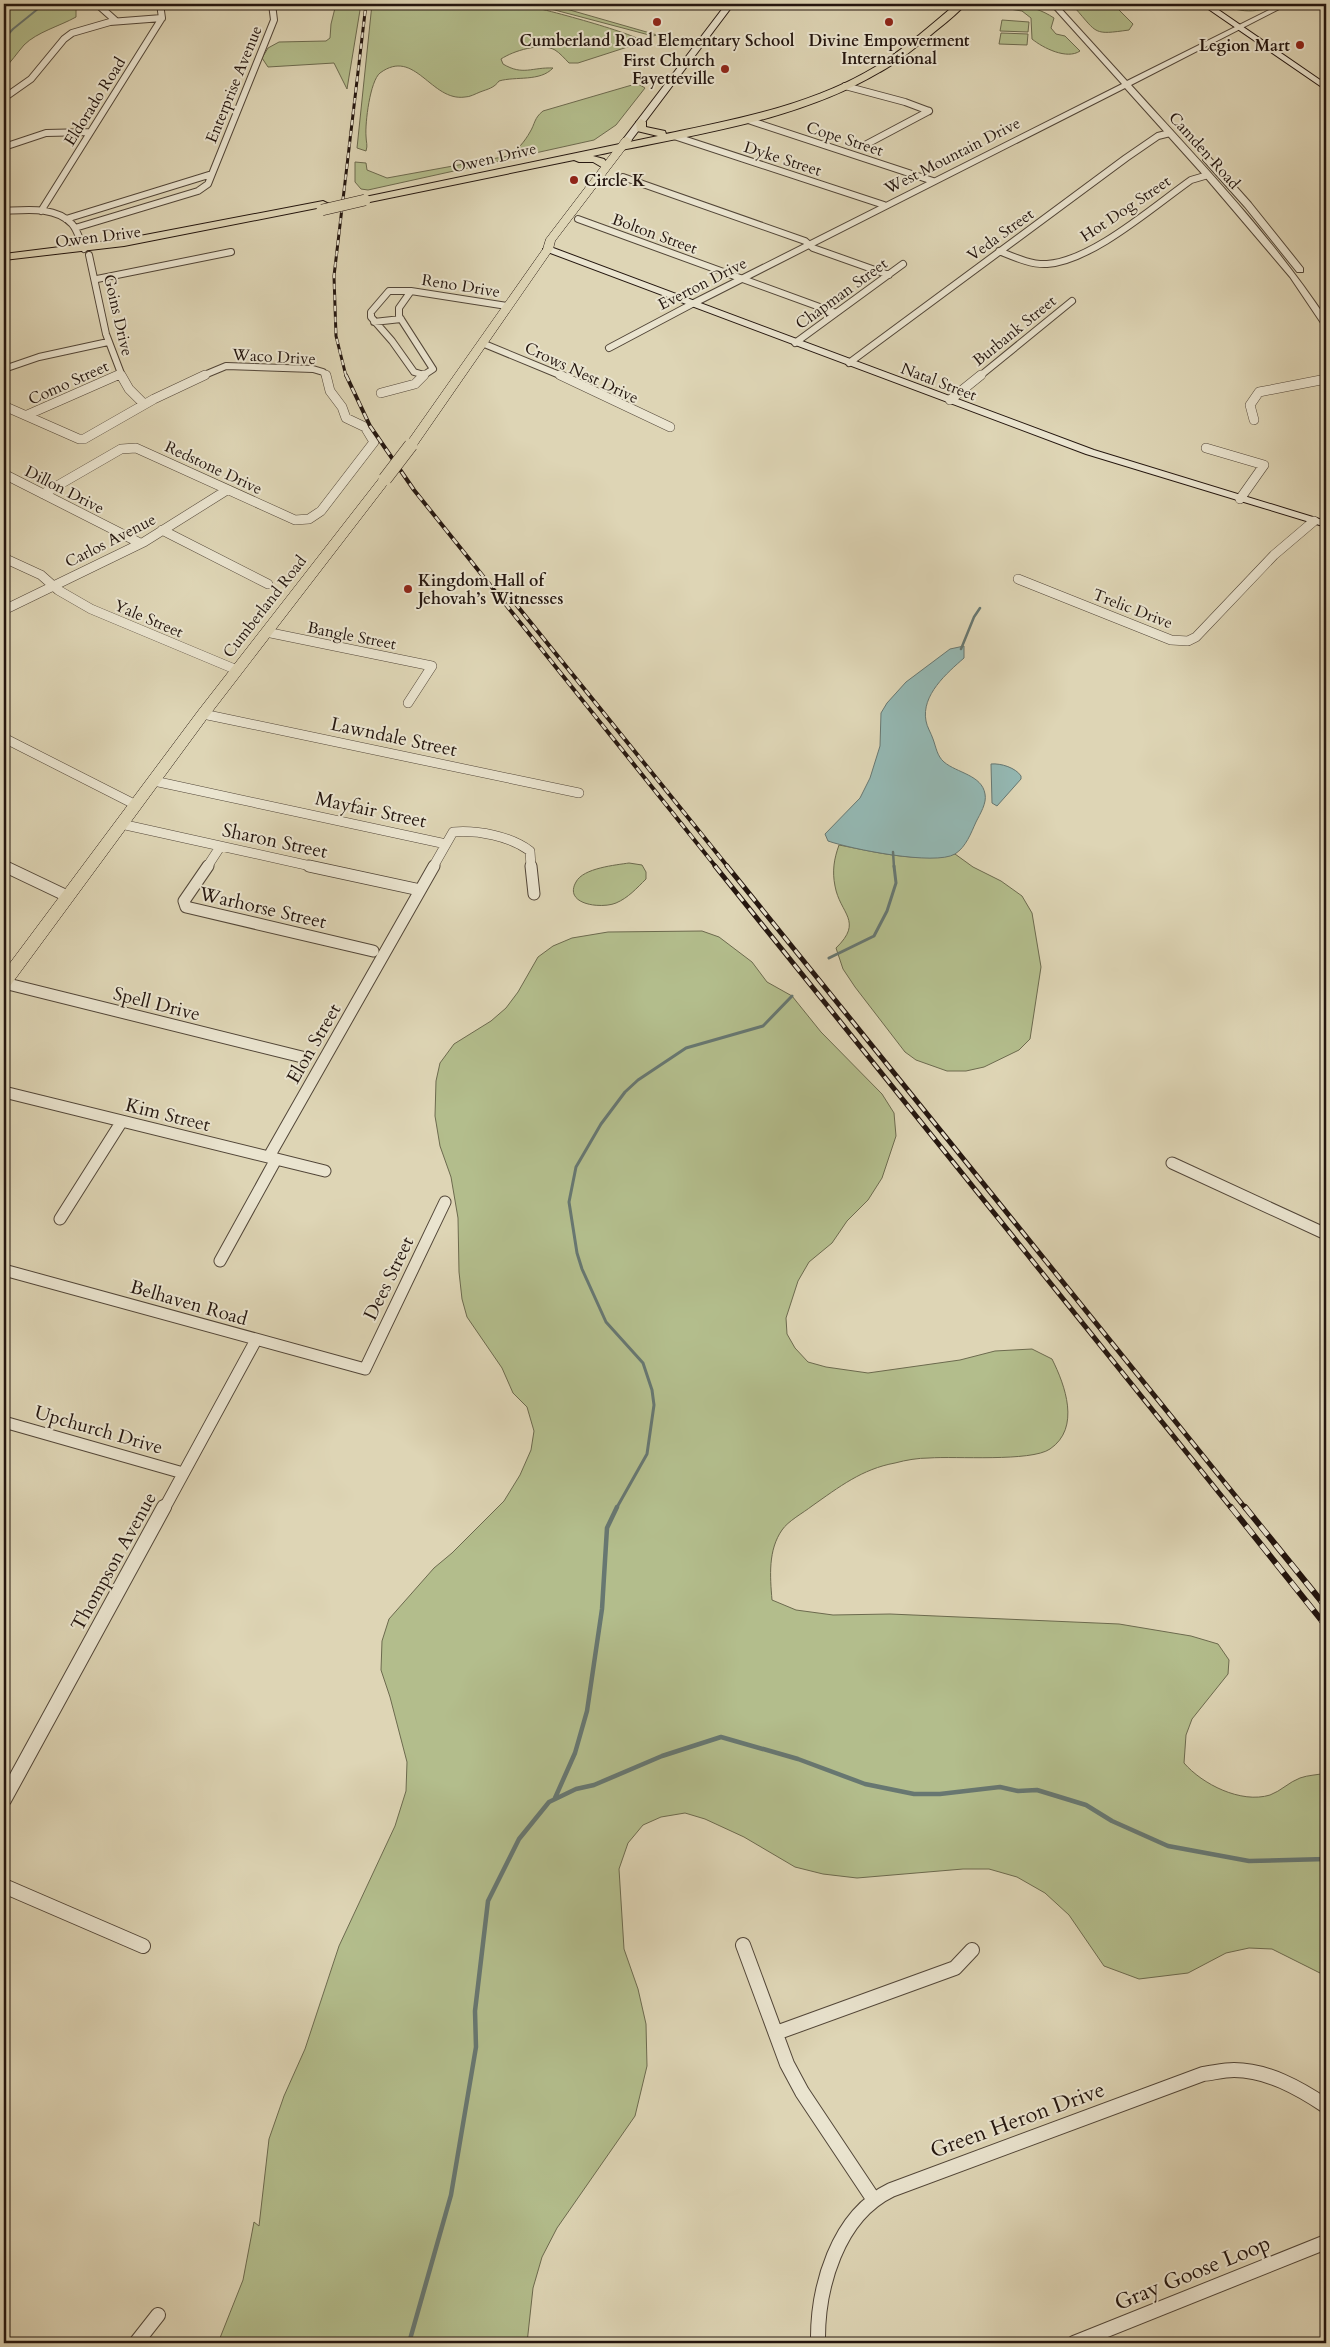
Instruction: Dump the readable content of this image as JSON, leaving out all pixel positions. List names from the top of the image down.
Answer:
{
  "streets": {
    "highway": ["Owen Drive"],
    "main road": ["Natal Street", "Cumberland Road"],
    "street": [
      "Enterprise Avenue",
      "Eldorado Road",
      "Cope Street",
      "Camden Road",
      "West Mountain Drive",
      "Dyke Street",
      "Hot Dog Street",
      "Bolton Street",
      "Veda Street",
      "Everton Drive",
      "Reno Drive",
      "Chapman Street",
      "Goins Drive",
      "Burbank Street",
      "Waco Drive",
      "Crows Nest Drive",
      "Como Street",
      "Redstone Drive",
      "Dillon Drive",
      "Carlos Avenue",
      "Trelic Drive",
      "Yale Street",
      "Bangle Street",
      "Lawndale Street",
      "Mayfair Street",
      "Sharon Street",
      "Warhorse Street",
      "Spell Drive",
      "Elon Street",
      "Kim Street",
      "Dees Street",
      "Belhaven Road",
      "Upchurch Drive",
      "Thompson Avenue",
      "Green Heron Drive",
      "Gray Goose Loop"
    ]
  },
  "crossings": [
    ["Enterprise Avenue", "Goins Drive"],
    ["Cope Street", "West Mountain Drive"],
    ["Cope Street", "Owen Drive"],
    ["Camden Road", "West Mountain Drive"],
    ["Camden Road", "Hot Dog Street"],
    ["Camden Road", "Veda Street"],
    ["West Mountain Drive", "Dyke Street"],
    ["West Mountain Drive", "Everton Drive"],
    ["Owen Drive", "Dyke Street"],
    ["Owen Drive", "Goins Drive"],
    ["Owen Drive", "Cumberland Road"],
    ["Hot Dog Street", "Veda Street"],
    ["Bolton Street", "Everton Drive"],
    ["Bolton Street", "Chapman Street"],
    ["Bolton Street", "Cumberland Road"],
    ["Veda Street", "Natal Street"],
    ["Everton Drive", "Natal Street"],
    ["Reno Drive", "Cumberland Road"],
    ["Chapman Street", "Natal Street"],
    ["Goins Drive", "Waco Drive"],
    ["Goins Drive", "Como Street"],
    ["Burbank Street", "Natal Street"],
    ["Waco Drive", "Redstone Drive"],
    ["Crows Nest Drive", "Cumberland Road"],
    ["Natal Street", "Cumberland Road"],
    ["Natal Street", "Trelic Drive"],
    ["Redstone Drive", "Dillon Drive"],
    ["Redstone Drive", "Carlos Avenue"],
    ["Dillon Drive", "Carlos Avenue"],
    ["Carlos Avenue", "Yale Street"],
    ["Cumberland Road", "Yale Street"],
    ["Cumberland Road", "Bangle Street"],
    ["Cumberland Road", "Lawndale Street"],
    ["Cumberland Road", "Mayfair Street"],
    ["Cumberland Road", "Sharon Street"],
    ["Cumberland Road", "Spell Drive"],
    ["Mayfair Street", "Elon Street"],
    ["Sharon Street", "Warhorse Street"],
    ["Sharon Street", "Elon Street"],
    ["Elon Street", "Kim Street"],
    ["Dees Street", "Belhaven Road"],
    ["Belhaven Road", "Thompson Avenue"],
    ["Upchurch Drive", "Thompson Avenue"]
  ],
  "places": [
    "Cumberland Road Elementary School",
    "Divine Empowerment International",
    "Legion Mart",
    "First Church Fayetteville",
    "Circle K",
    "Kingdom Hall of Jehovah’s Witnesses"
  ]
}
